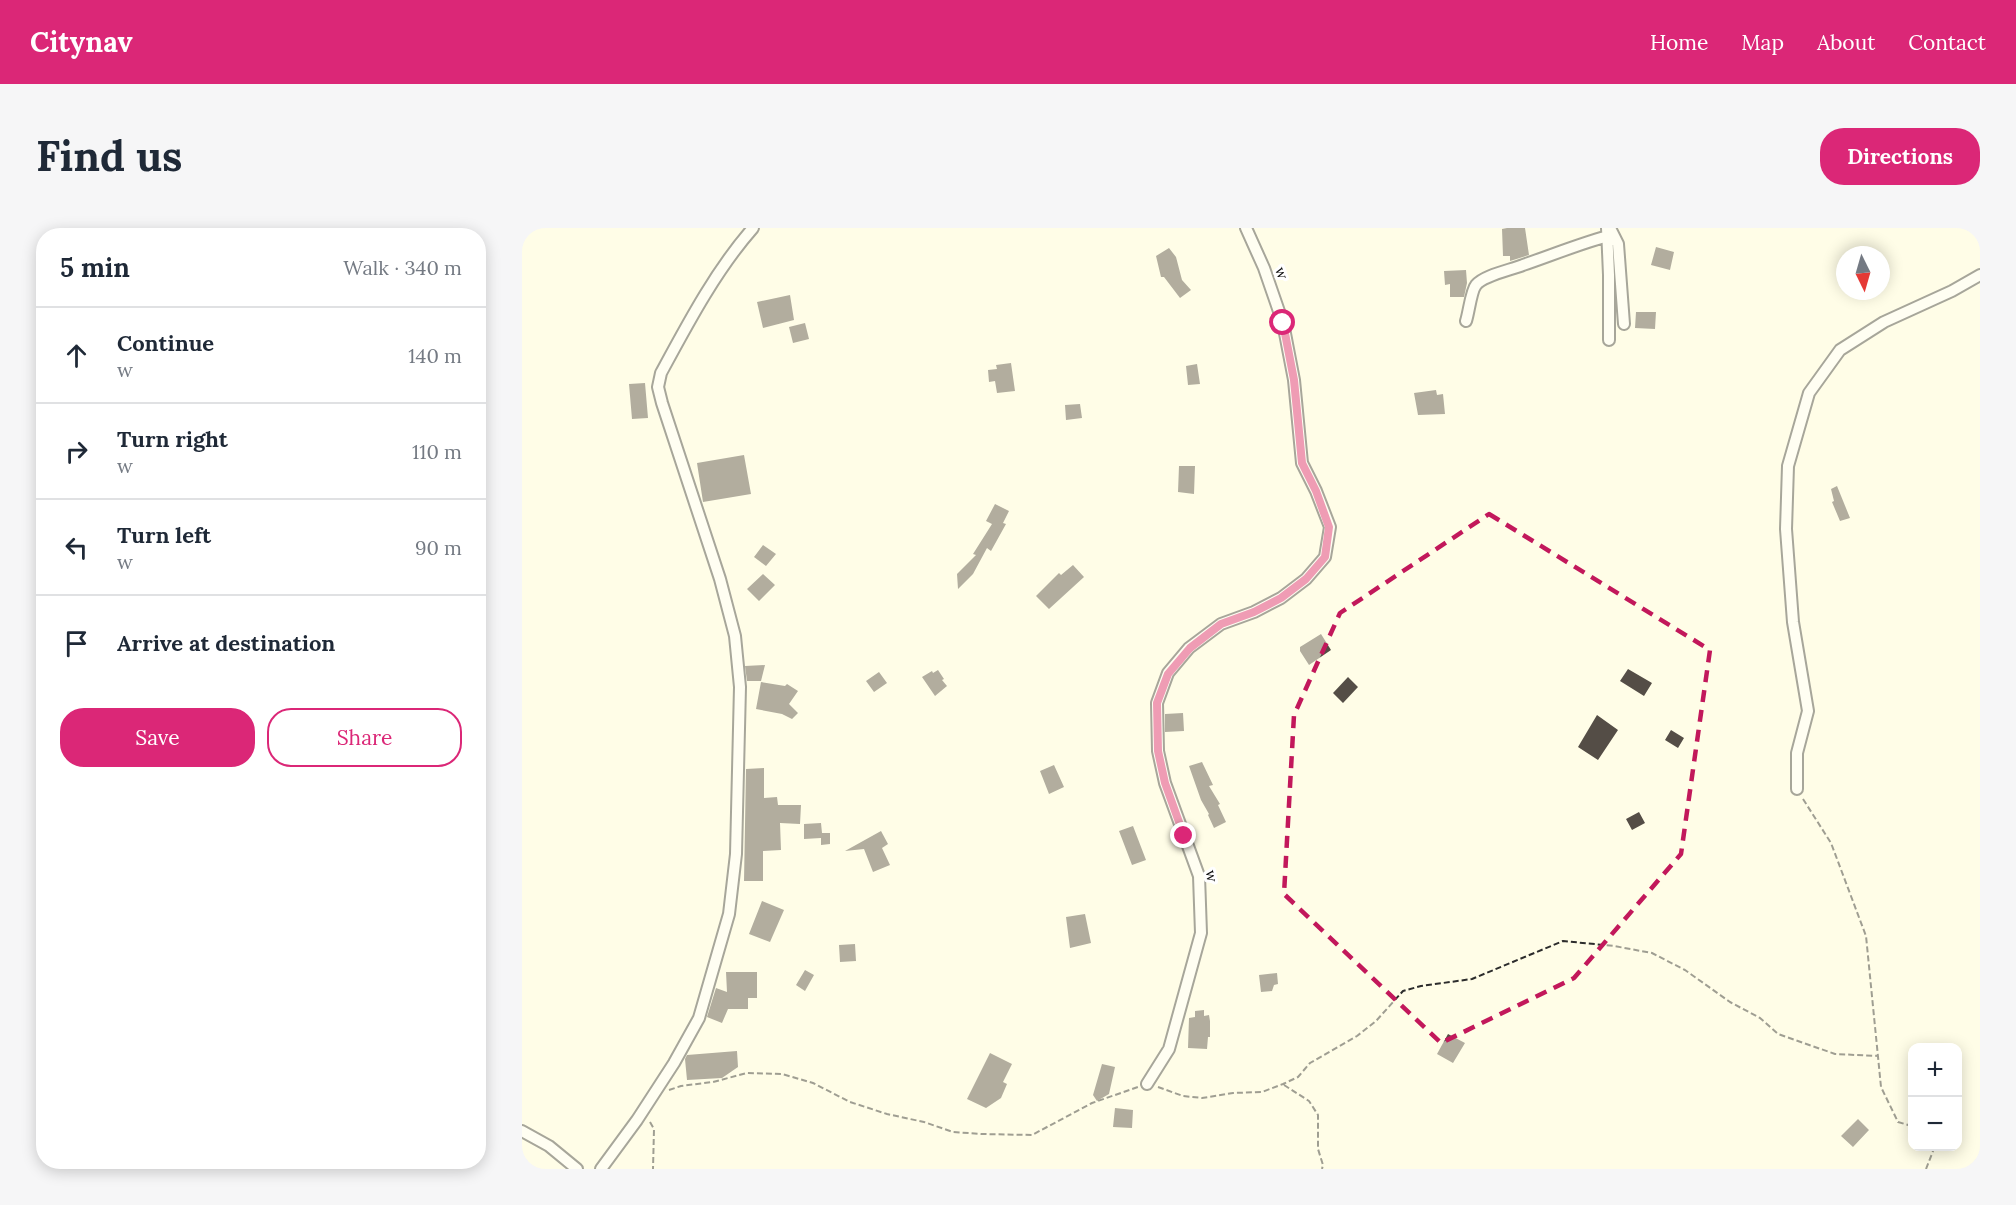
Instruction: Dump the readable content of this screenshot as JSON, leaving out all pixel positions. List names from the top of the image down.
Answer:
{
  "streets": {
    "street": ["w"]
  },
  "north": "bottom",
  "page": {
    "header": "Citynav",
    "nav": [
      "Home",
      "Map",
      "About",
      "Contact"
    ],
    "buttons": [
      "Directions",
      ["Save", "Share"]
    ],
    "title": "Find us",
    "heading": ["5 min", "Walk · 340 m"],
    "list": [
      ["Continue", "w", "140 m"],
      ["Turn right", "w", "110 m"],
      ["Turn left", "w", "90 m"],
      "Arrive at destination"
    ],
    "map_buttons": ["+", "−"]
  }
}
